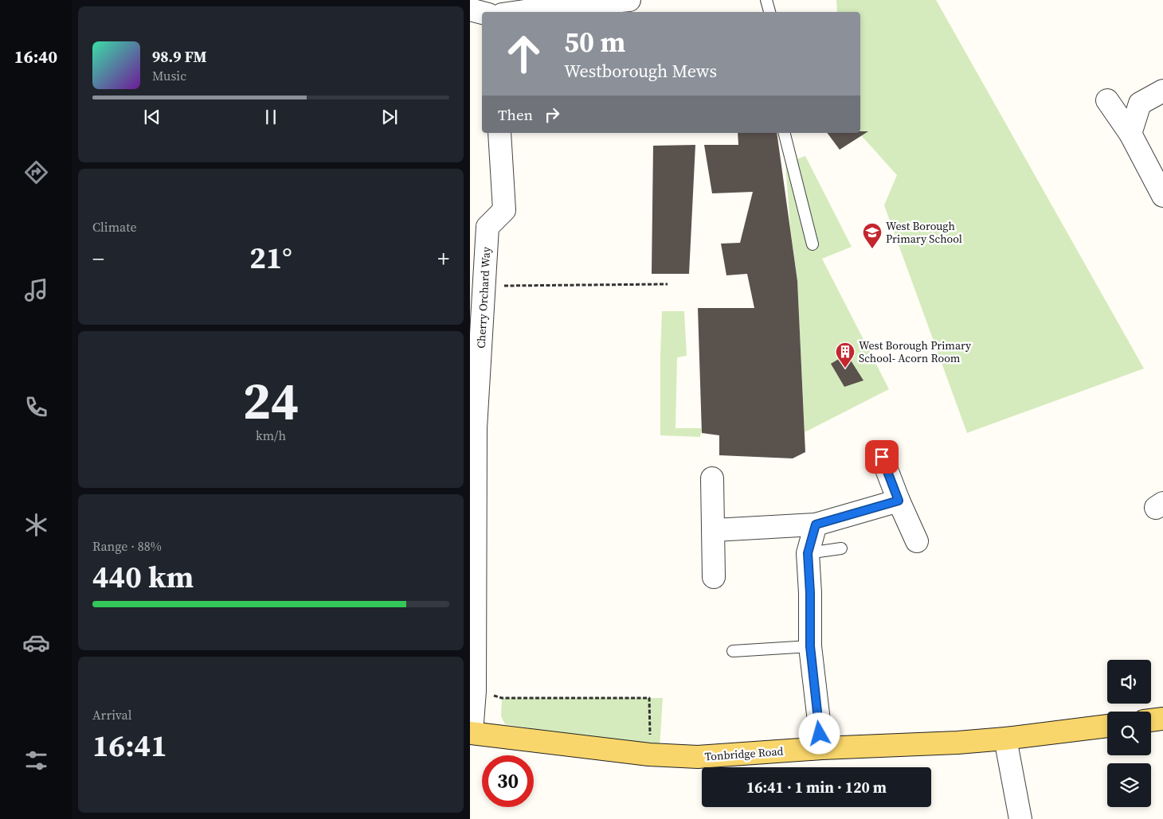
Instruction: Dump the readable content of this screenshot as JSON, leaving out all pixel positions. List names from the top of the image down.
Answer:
{
  "streets": {
    "main road": ["Tonbridge Road"],
    "street": ["Cherry Orchard Way"]
  },
  "crossings": [
    ["Cherry Orchard Way", "Tonbridge Road"]
  ],
  "places": {
    "school or university": ["West Borough Primary School"],
    "building": ["West Borough Primary School- Acorn Room"]
  },
  "page": {
    "tabs": "16:40",
    "turn": ["50 m", "Westborough Mews"],
    "song": ["98.9 FM", "Music"],
    "then": "Then",
    "tile": [
      "Climate",
      ["24", "km/h"],
      ["Range · 88%", "440 km"],
      ["Arrival", "16:41"]
    ],
    "heat": ["−", "21°", "+"],
    "limit": "30",
    "trip": "16:41 · 1 min · 120 m"
  }
}
